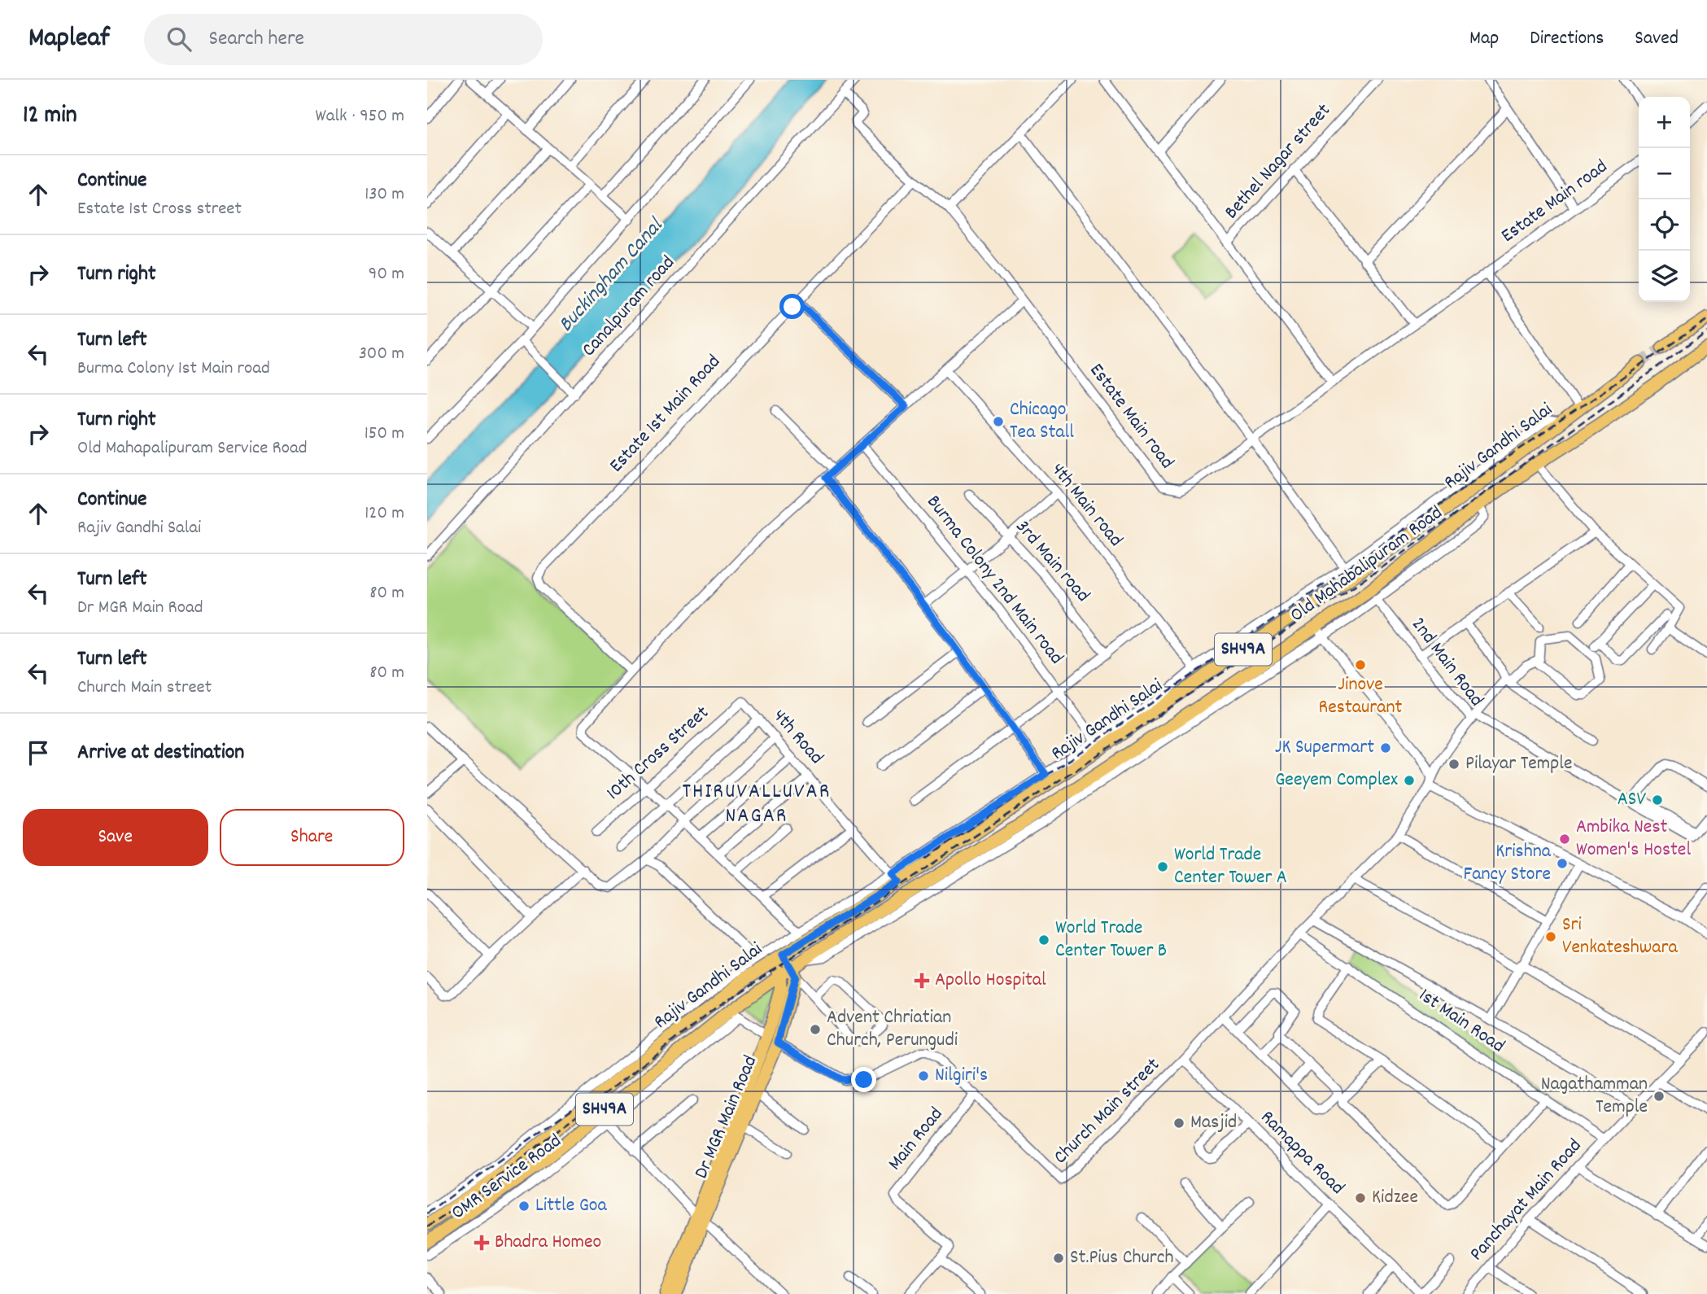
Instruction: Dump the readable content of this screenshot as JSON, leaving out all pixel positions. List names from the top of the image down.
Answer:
{
  "streets": {
    "main road": [
      "Rajiv Gandhi Salai",
      "Old Mahabalipuram Road",
      "SH49A",
      "Dr MGR Main Road"
    ],
    "street": [
      "Bethel Nagar street",
      "Estate Main road",
      "Canalpuram road",
      "Estate 1st Main Road",
      "4th Main road",
      "3rd Main road",
      "Burma Colony 2nd Main road",
      "2nd Main Road",
      "4th Road",
      "10th Cross Street",
      "1st Main Road",
      "Church Main street",
      "Main Road",
      "Ramappa Road",
      "OMR Service Road",
      "Panchayat Main Road"
    ]
  },
  "crossings": [
    ["Estate Main road", "Canalpuram road"],
    ["Estate Main road", "Estate 1st Main Road"],
    ["Rajiv Gandhi Salai", "Old Mahabalipuram Road"],
    ["Rajiv Gandhi Salai", "4th Road"],
    ["Old Mahabalipuram Road", "Church Main street"],
    ["Old Mahabalipuram Road", "Dr MGR Main Road"],
    ["Old Mahabalipuram Road", "OMR Service Road"],
    ["2nd Main Road", "1st Main Road"],
    ["2nd Main Road", "Church Main street"],
    ["2nd Main Road", "Ramappa Road"],
    ["4th Road", "10th Cross Street"],
    ["1st Main Road", "Panchayat Main Road"],
    ["Church Main street", "Dr MGR Main Road"],
    ["Church Main street", "Main Road"],
    ["Church Main street", "Ramappa Road"],
    ["Church Main street", "OMR Service Road"]
  ],
  "districts": ["THIRUVALLUVAR NAGAR"],
  "water": ["Buckingham Canal"],
  "places": {
    "other": [
      "Chicago Tea Stall",
      "Jinove Restaurant",
      "JK Supermart",
      "Pilayar Temple",
      "Geeyem Complex",
      "ASV",
      "Ambika Nest Women's Hostel",
      "Krishna Fancy Store",
      "World Trade Center Tower A",
      "Sri Venkateshwara",
      "World Trade Center Tower B",
      "Advent Chriatian Church, Perungudi",
      "Nilgiri's",
      "Nagathamman Temple",
      "Masjid",
      "Kidzee",
      "Little Goa",
      "St.Pius Church"
    ],
    "health": ["Apollo Hospital", "Bhadra Homeo"]
  },
  "page": {
    "header": "Mapleaf",
    "search": "Search here",
    "nav": ["Map", "Directions", "Saved"],
    "heading": ["12 min", "Walk · 950 m"],
    "map_buttons": ["+", "−"],
    "list": [
      ["Continue", "Estate 1st Cross street", "130 m"],
      ["Turn right", "90 m"],
      ["Turn left", "Burma Colony 1st Main road", "300 m"],
      ["Turn right", "Old Mahapalipuram Service Road", "150 m"],
      ["Continue", "Rajiv Gandhi Salai", "120 m"],
      ["Turn left", "Dr MGR Main Road", "80 m"],
      ["Turn left", "Church Main street", "80 m"],
      "Arrive at destination"
    ],
    "buttons": ["Save", "Share"]
  }
}
